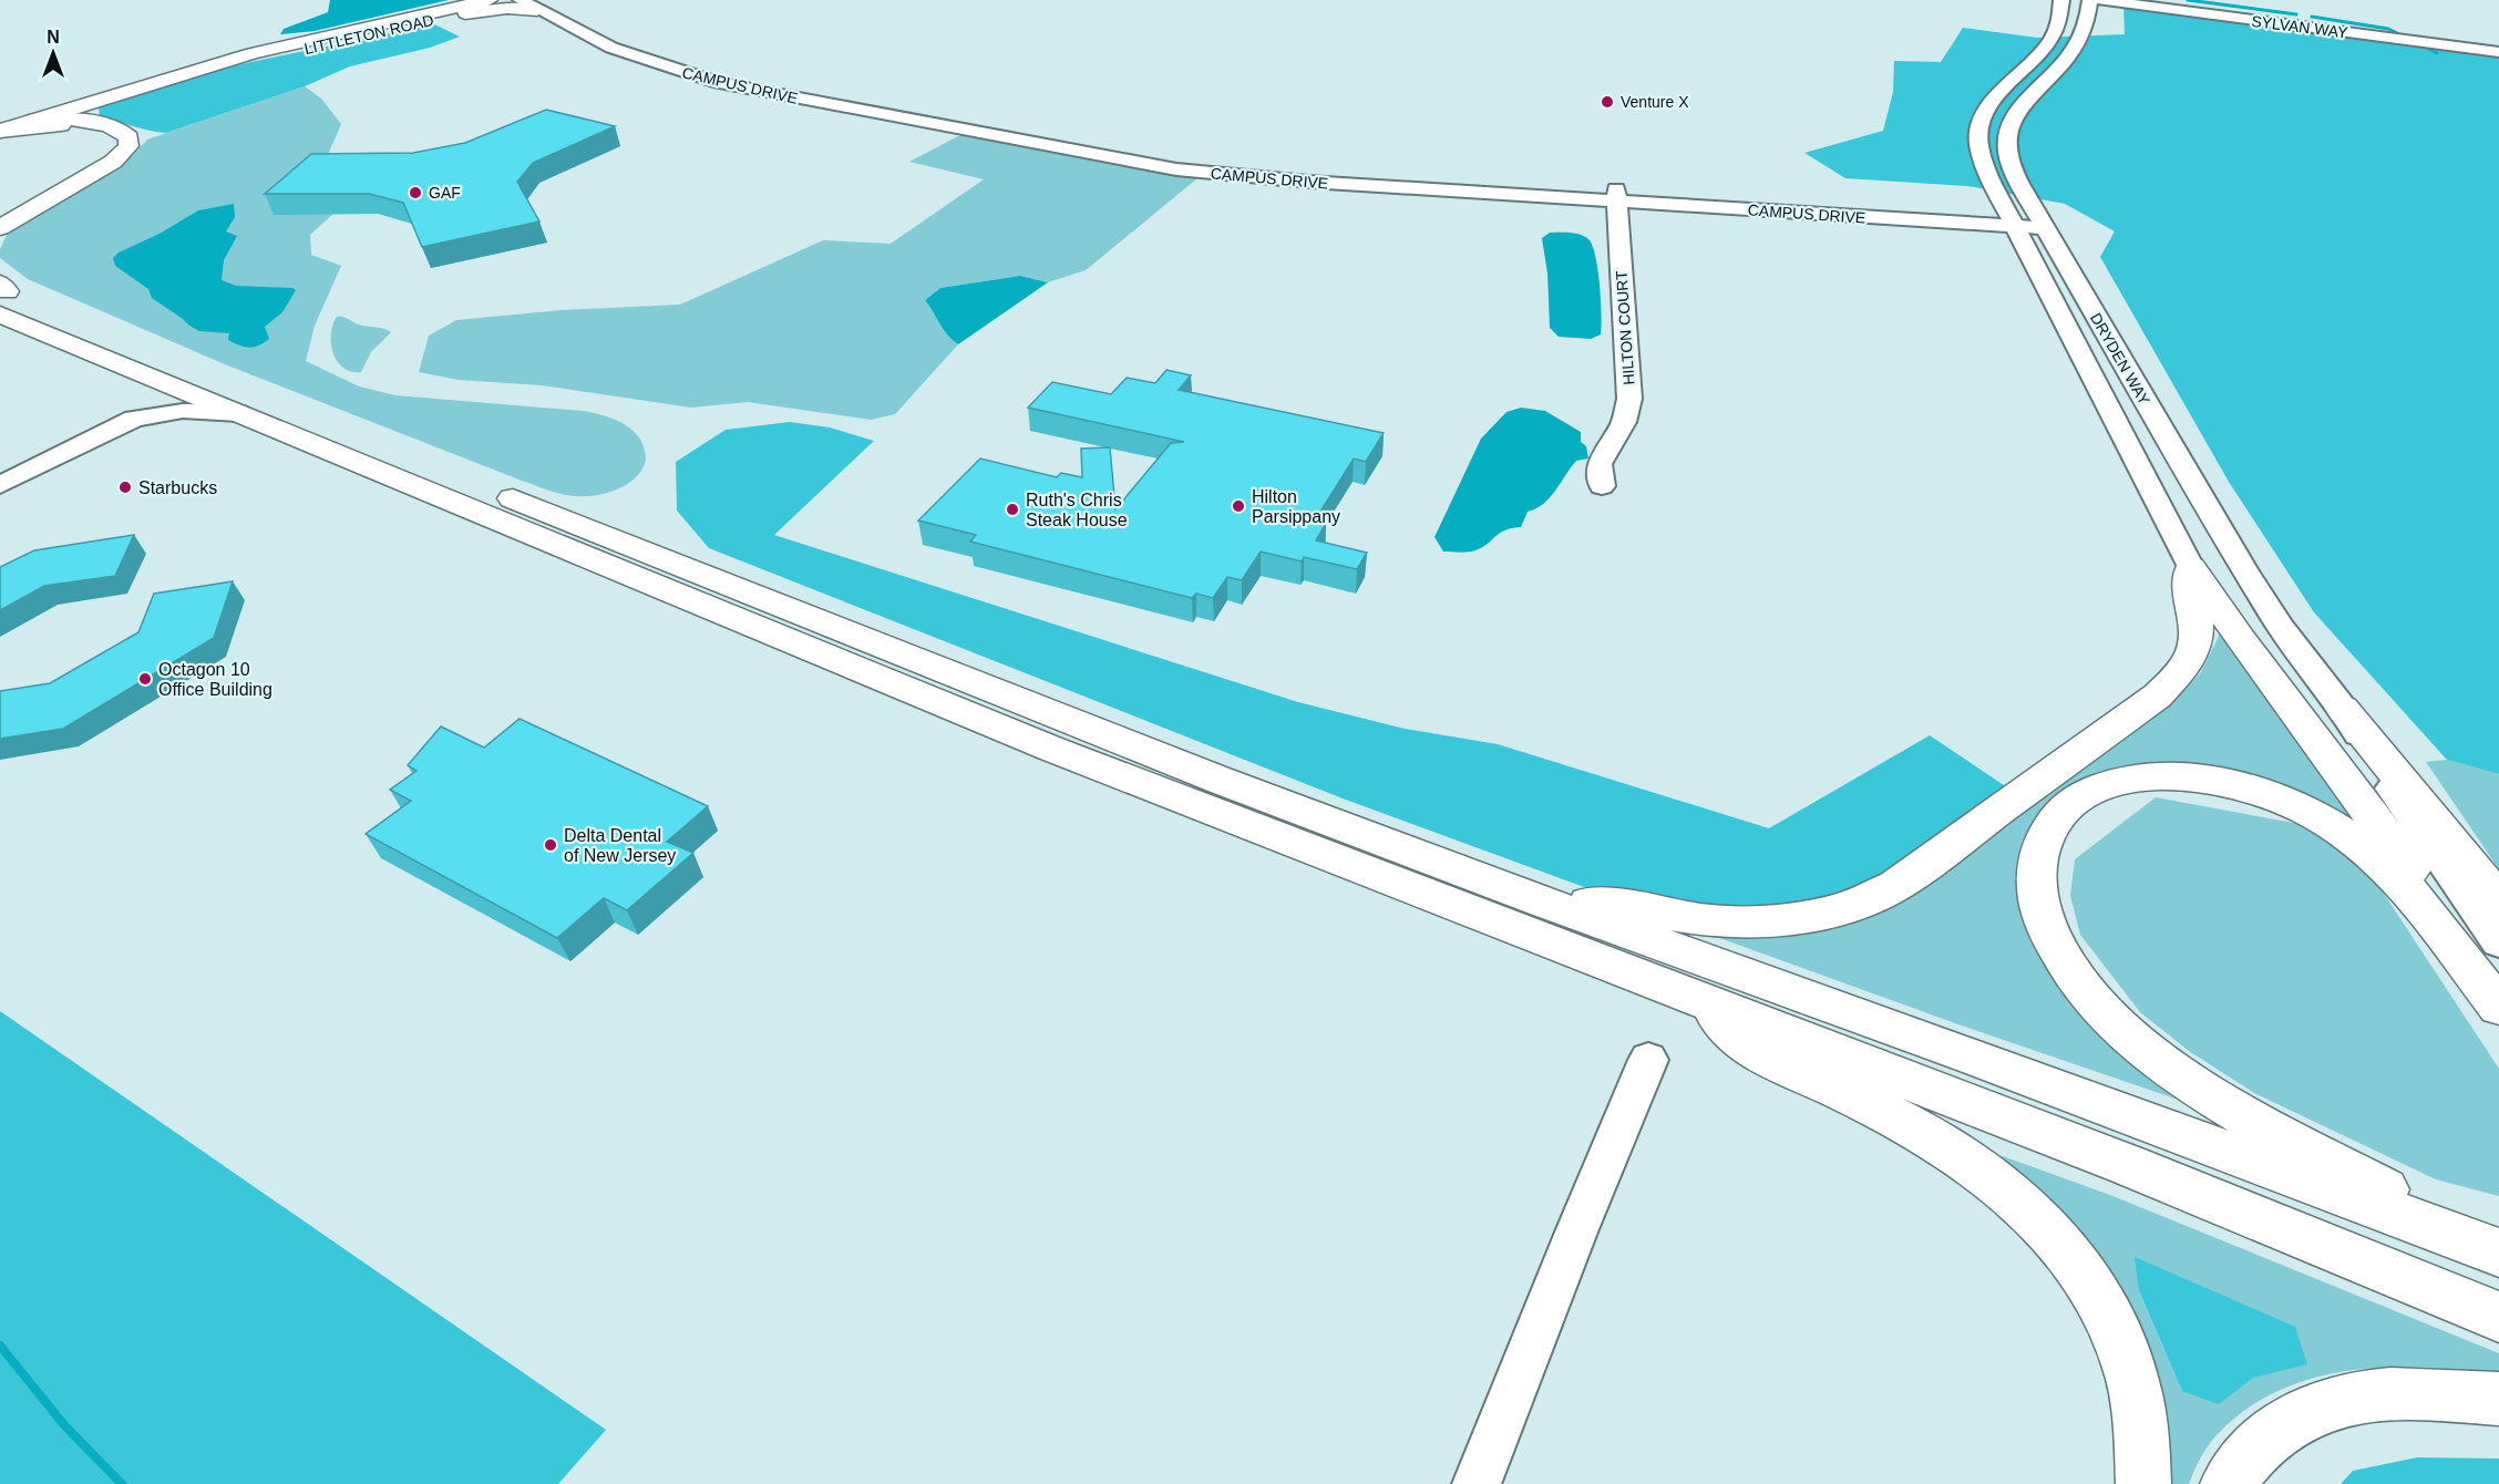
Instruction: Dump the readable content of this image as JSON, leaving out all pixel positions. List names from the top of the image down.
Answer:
{
  "streets": {
    "main road": ["LITTLETON ROAD"],
    "street": [
      "SYLVAN WAY",
      "CAMPUS DRIVE",
      "HILTON COURT",
      "DRYDEN WAY"
    ]
  },
  "crossings": [
    ["LITTLETON ROAD", "CAMPUS DRIVE"],
    ["CAMPUS DRIVE", "HILTON COURT"],
    ["CAMPUS DRIVE", "DRYDEN WAY"]
  ],
  "places": [
    "Venture X",
    "GAF",
    "Starbucks",
    "Hilton Parsippany",
    "Ruth's Chris Steak House",
    "Octagon 10 Office Building",
    "Delta Dental of New Jersey"
  ],
  "north": "top"
}
